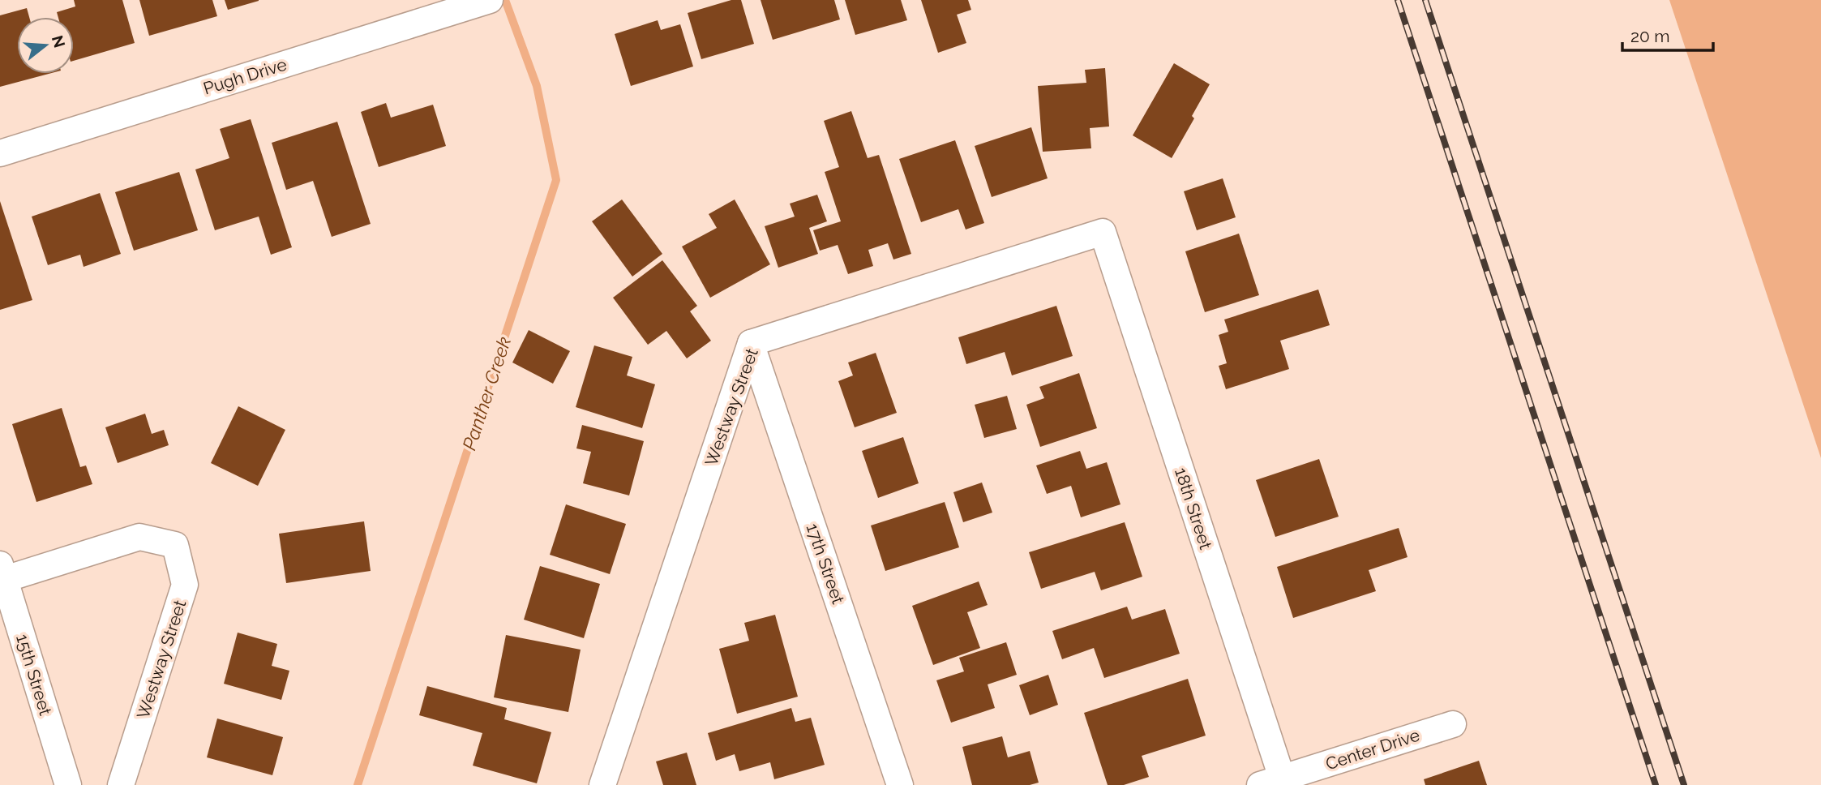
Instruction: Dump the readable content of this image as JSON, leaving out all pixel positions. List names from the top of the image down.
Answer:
{
  "streets": {
    "street": [
      "Pugh Drive",
      "Westway Street",
      "18th Street",
      "17th Street",
      "15th Street",
      "Center Drive"
    ]
  },
  "crossings": [
    ["Westway Street", "18th Street"],
    ["Westway Street", "17th Street"],
    ["Westway Street", "15th Street"],
    ["18th Street", "Center Drive"]
  ],
  "water": ["Panther Creek"],
  "scale_bar": "20 m",
  "north": "right"
}
